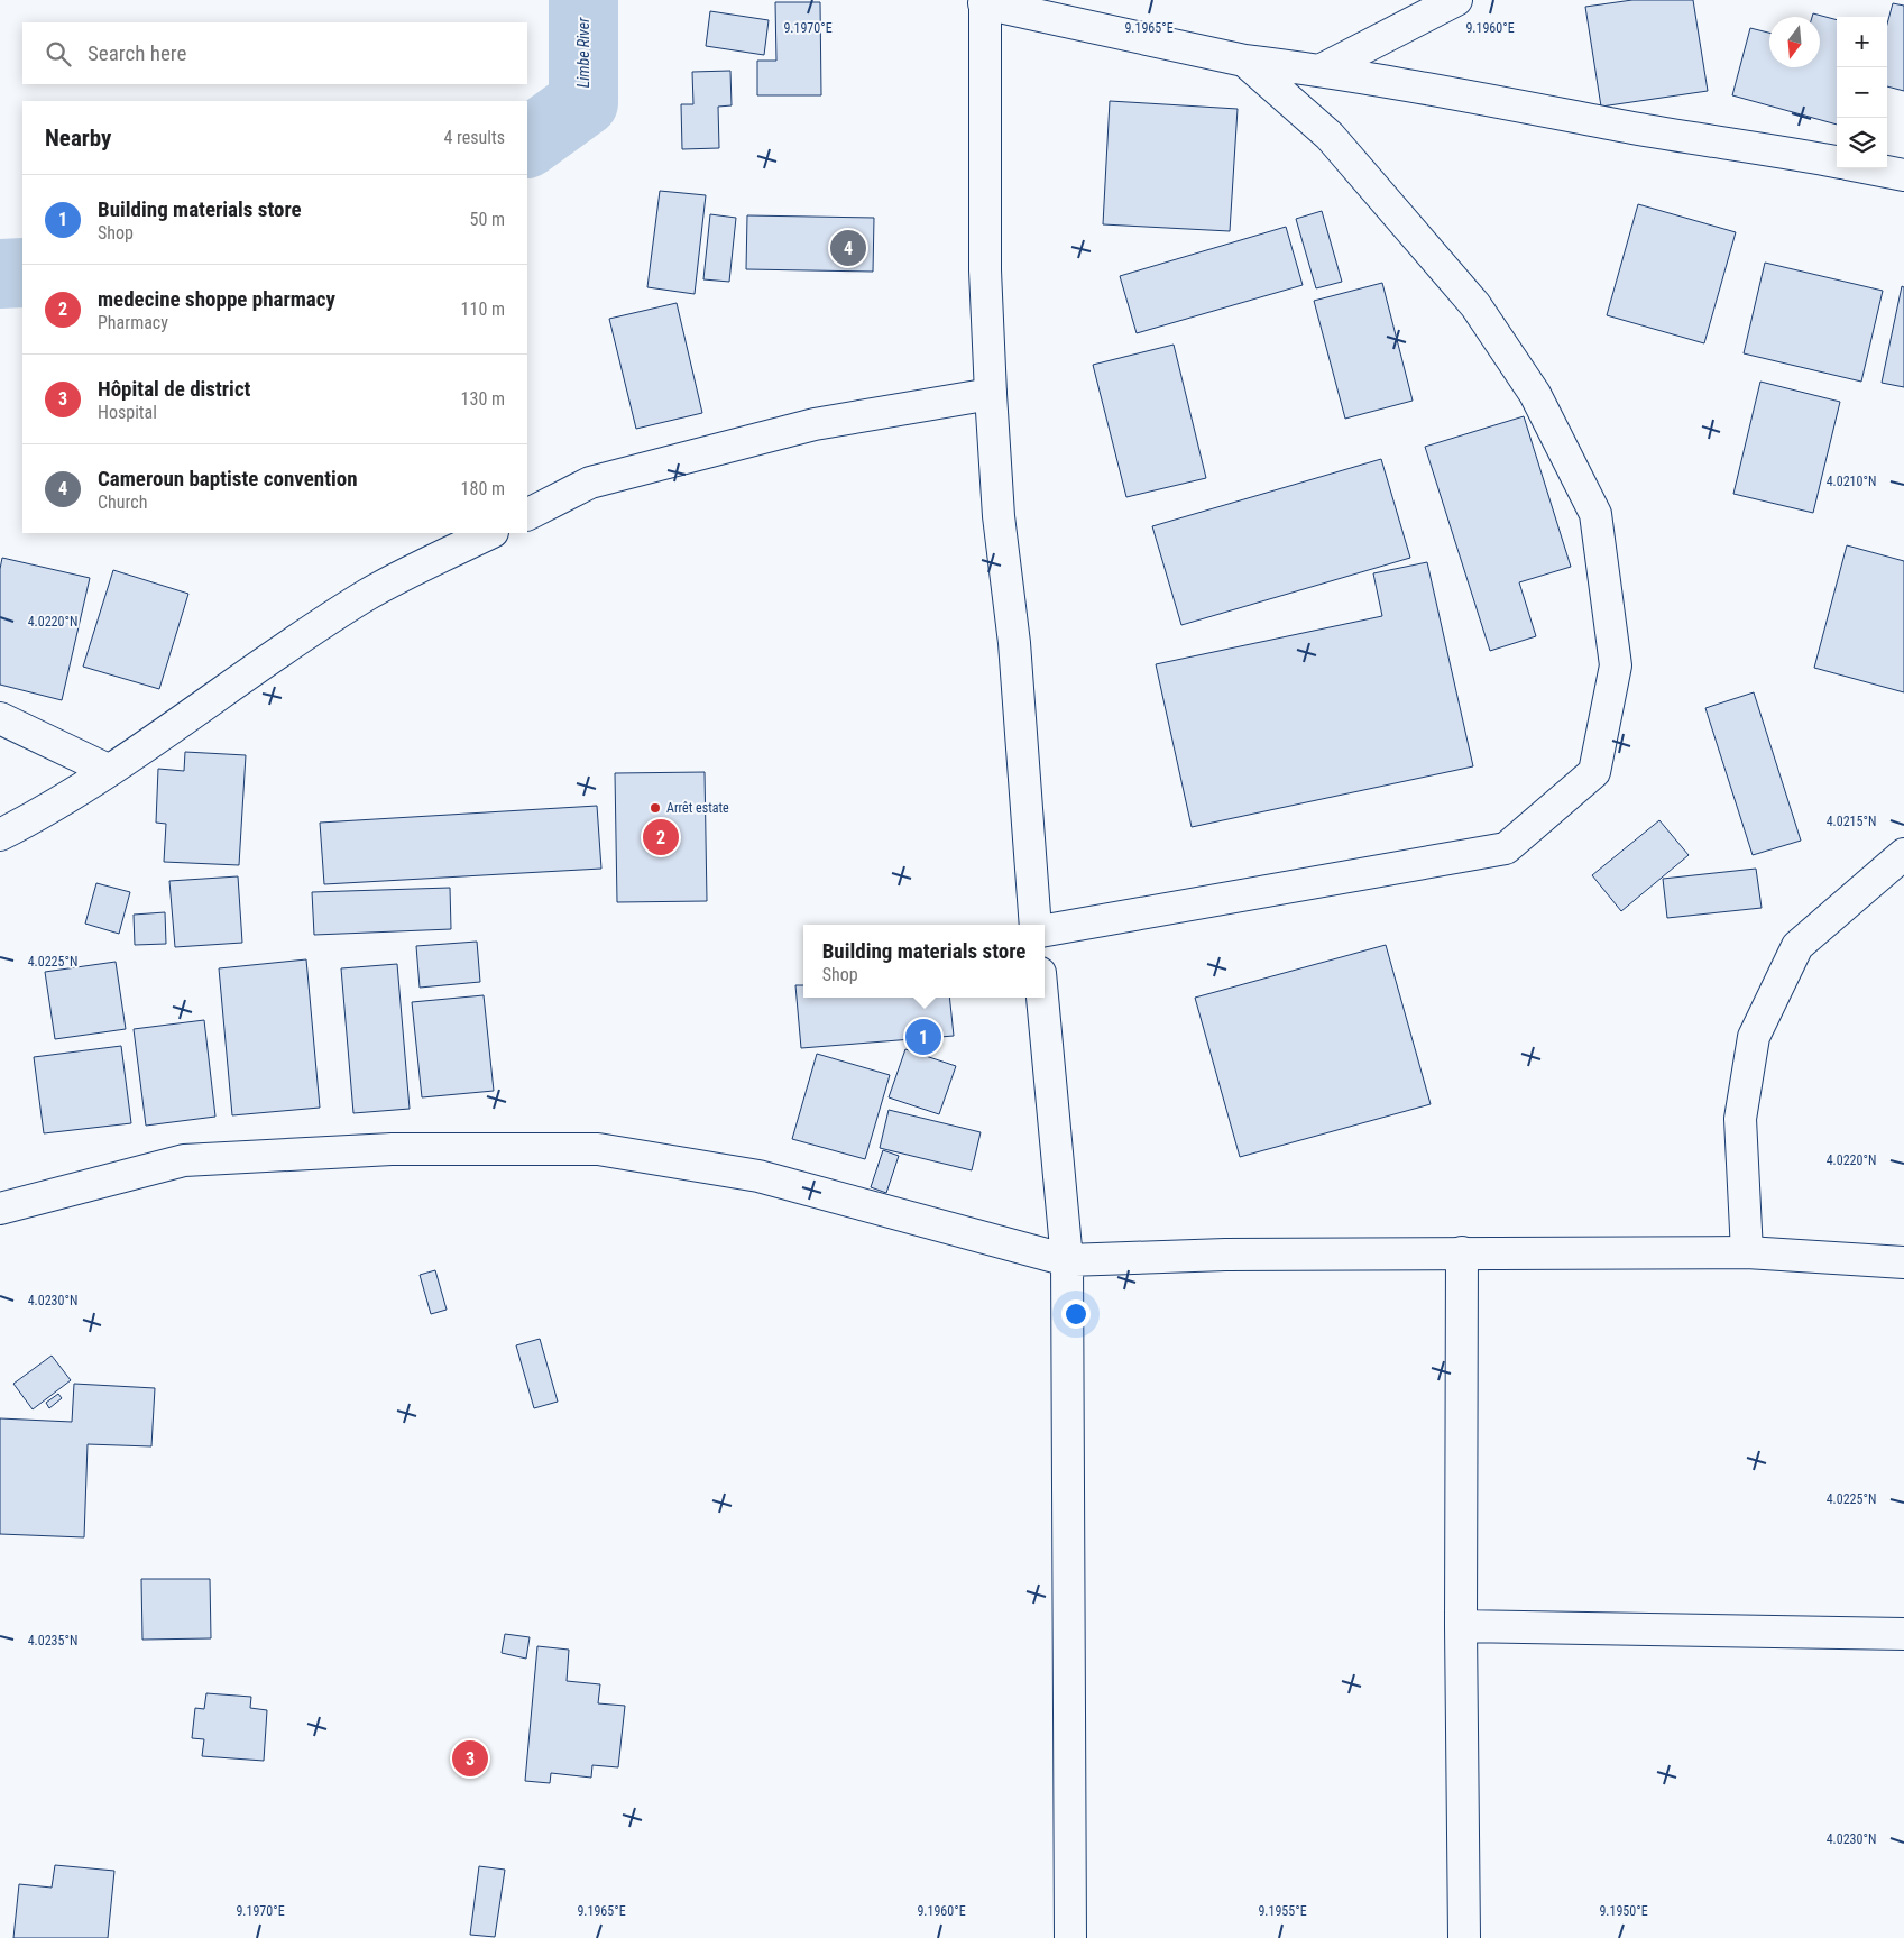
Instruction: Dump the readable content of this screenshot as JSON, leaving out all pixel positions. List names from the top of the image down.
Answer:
{
  "water": ["Limbe River"],
  "places": ["Arrêt estate"],
  "north": "bottom",
  "page": {
    "map_buttons": ["+", "−"],
    "search": "Search here",
    "heading": ["Nearby", "4 results"],
    "list": [
      {
        "mark": "1",
        "name": "Building materials store",
        "note": "Shop",
        "value": "50 m"
      },
      {
        "mark": "2",
        "name": "medecine shoppe pharmacy",
        "note": "Pharmacy",
        "value": "110 m"
      },
      {
        "mark": "3",
        "name": "Hôpital de district",
        "note": "Hospital",
        "value": "130 m"
      },
      {
        "mark": "4",
        "name": "Cameroun baptiste convention",
        "note": "Church",
        "value": "180 m"
      }
    ],
    "pins": [
      "4",
      "2",
      "1",
      "3"
    ],
    "popup": ["Building materials store", "Shop"]
  },
  "coordinates": [
    "9.1970°E",
    "9.1965°E",
    "9.1960°E",
    "4.0210°N",
    "4.0220°N",
    "4.0215°N",
    "4.0225°N",
    "4.0230°N",
    "4.0235°N",
    "9.1955°E",
    "9.1950°E"
  ]
}
